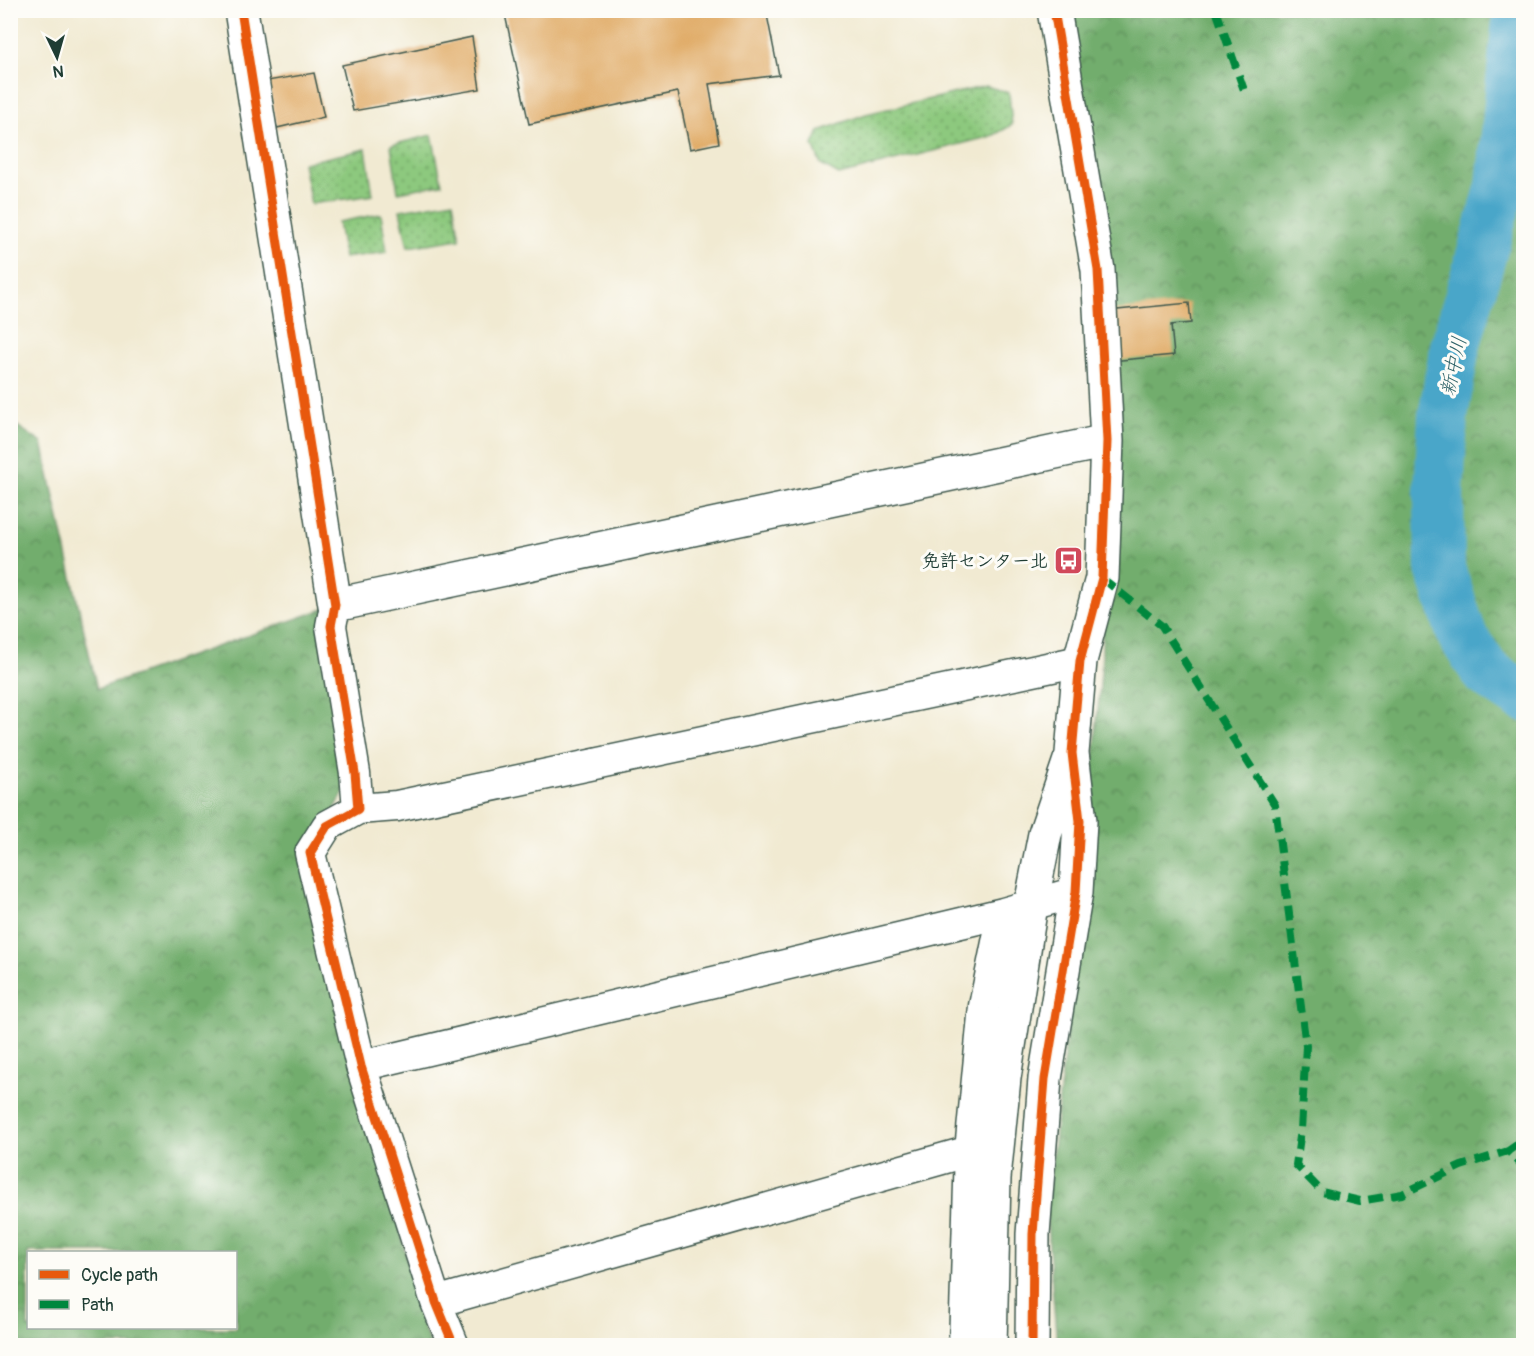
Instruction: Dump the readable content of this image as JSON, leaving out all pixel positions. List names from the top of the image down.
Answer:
{
  "water": ["新中川"],
  "places": {
    "bus stop": ["免許センター北"]
  },
  "legend": ["Cycle path", "Path"],
  "north": "bottom"
}
